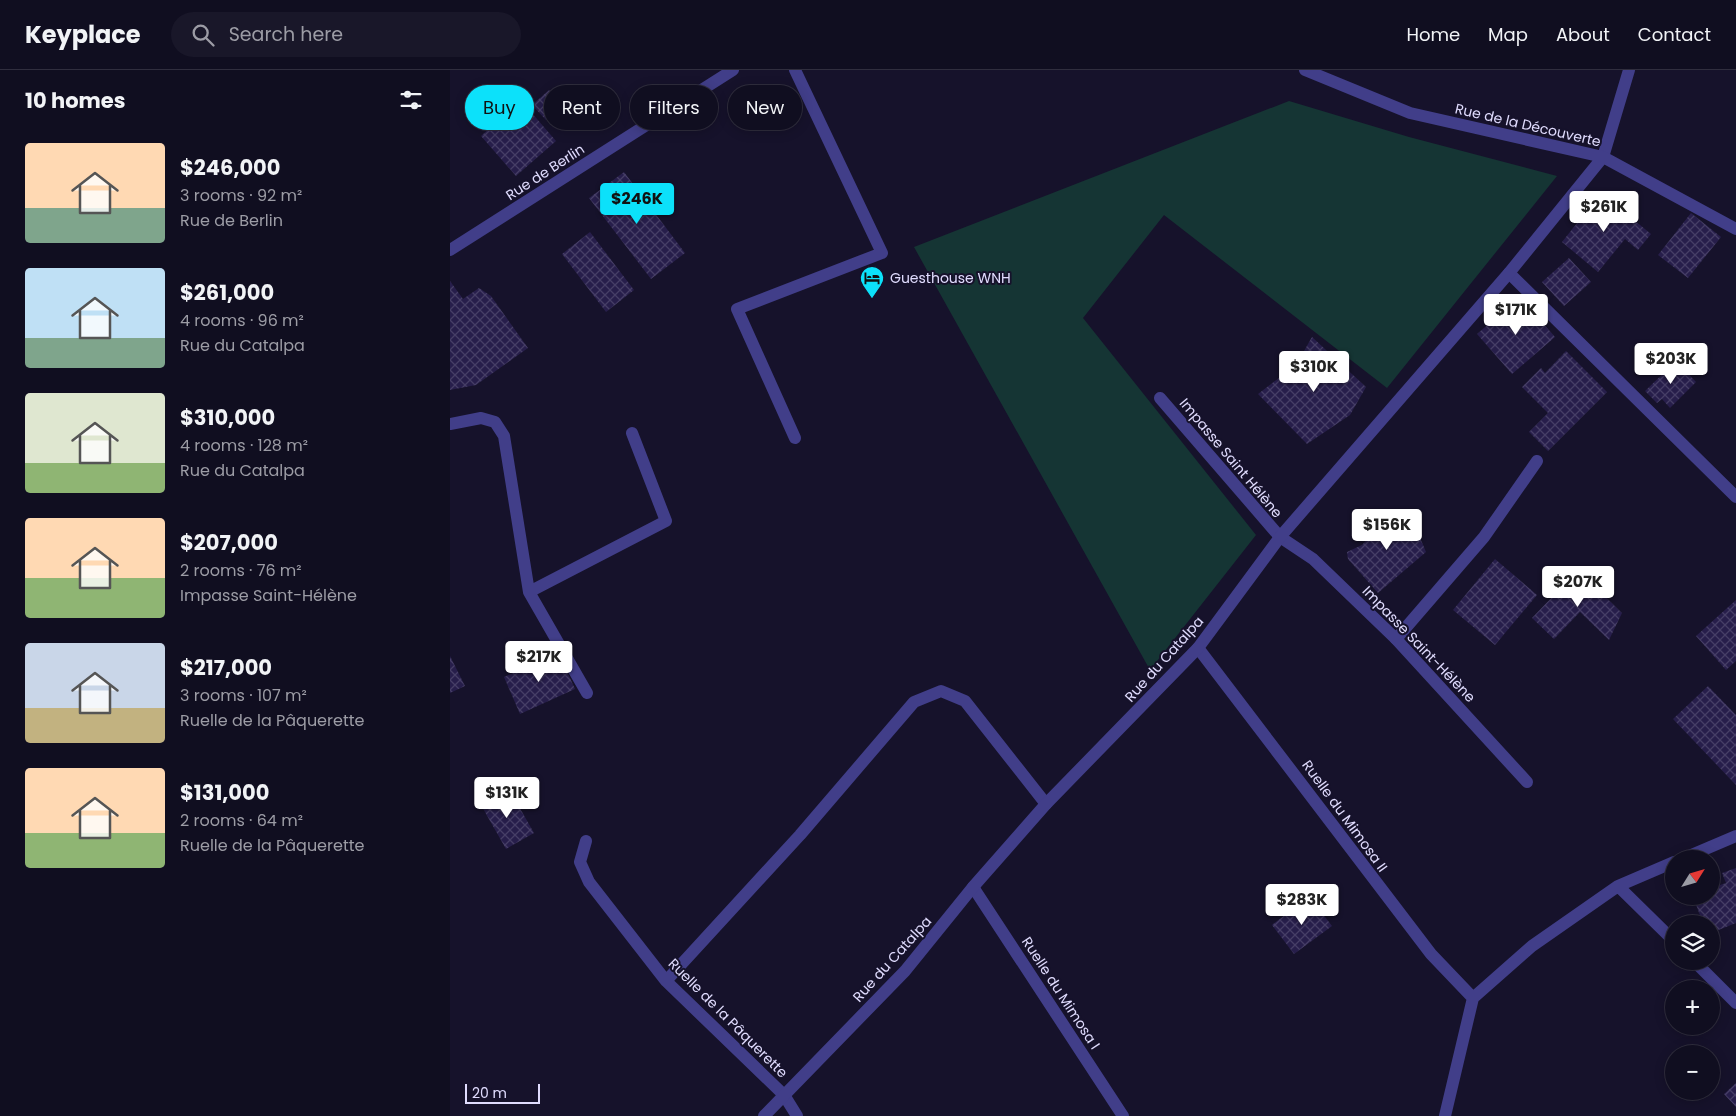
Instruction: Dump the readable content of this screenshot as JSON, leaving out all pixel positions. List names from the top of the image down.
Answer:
{
  "streets": {
    "street": [
      "Rue de la Découverte",
      "Rue de Berlin",
      "Impasse Saint Hélène",
      "Impasse Saint-Hélène",
      "Rue du Catalpa",
      "Ruelle du Mimosa II",
      "Ruelle du Mimosa I",
      "Ruelle de la Pâquerette"
    ]
  },
  "crossings": [
    ["Rue de la Découverte", "Rue du Catalpa"],
    ["Impasse Saint Hélène", "Impasse Saint-Hélène"],
    ["Impasse Saint Hélène", "Rue du Catalpa"],
    ["Impasse Saint-Hélène", "Rue du Catalpa"],
    ["Rue du Catalpa", "Ruelle du Mimosa II"],
    ["Rue du Catalpa", "Ruelle du Mimosa I"],
    ["Rue du Catalpa", "Ruelle de la Pâquerette"]
  ],
  "places": {
    "hotel": ["Guesthouse WNH"]
  },
  "scale_bar": "20 m",
  "north": "top right",
  "page": {
    "header": "Keyplace",
    "search": "Search here",
    "nav": [
      "Home",
      "Map",
      "About",
      "Contact"
    ],
    "heading": "10 homes",
    "chip": [
      "Buy",
      "Rent",
      "Filters",
      "New"
    ],
    "list": [
      {
        "name": "$246,000",
        "note": "3 rooms · 92 m² · Rue de Berlin"
      },
      {
        "name": "$261,000",
        "note": "4 rooms · 96 m² · Rue du Catalpa"
      },
      {
        "name": "$310,000",
        "note": "4 rooms · 128 m² · Rue du Catalpa"
      },
      {
        "name": "$207,000",
        "note": "2 rooms · 76 m² · Impasse Saint-Hélène"
      },
      {
        "name": "$217,000",
        "note": "3 rooms · 107 m² · Ruelle de la Pâquerette"
      },
      {
        "name": "$131,000",
        "note": "2 rooms · 64 m² · Ruelle de la Pâquerette"
      }
    ],
    "price": [
      "$246K",
      "$261K",
      "$171K",
      "$203K",
      "$310K",
      "$156K",
      "$207K",
      "$217K",
      "$131K",
      "$283K"
    ],
    "map_buttons": ["+", "−"],
    "scale": "20 m"
  }
}
